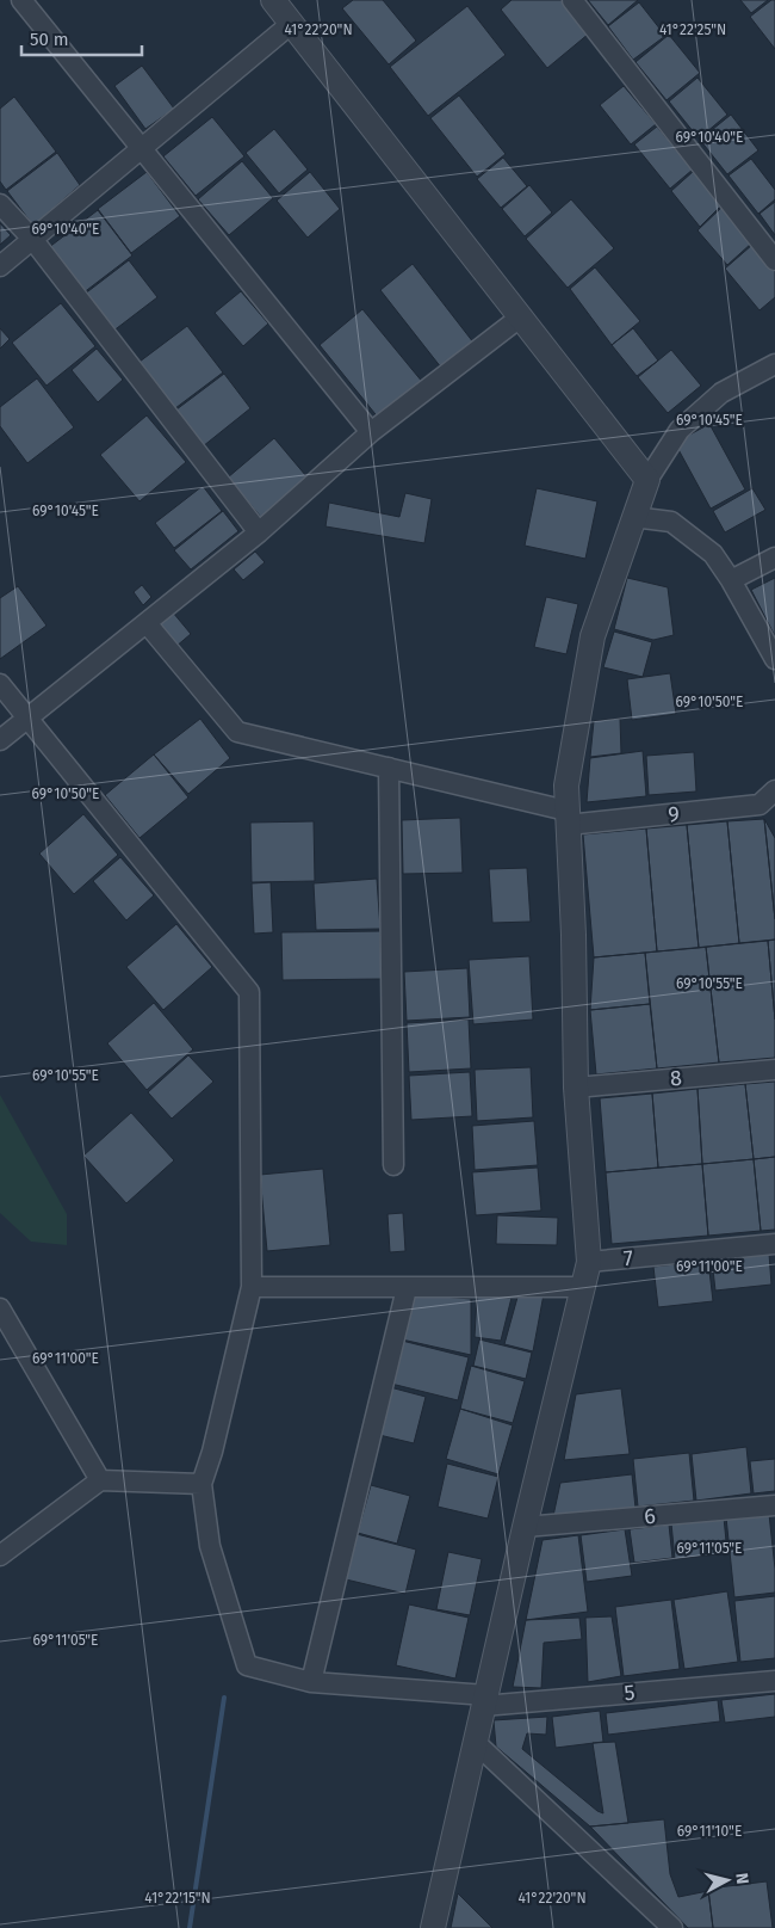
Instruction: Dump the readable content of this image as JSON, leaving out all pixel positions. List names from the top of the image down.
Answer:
{
  "streets": {
    "street": [
      "9",
      "8",
      "7",
      "6",
      "5"
    ]
  },
  "scale_bar": "50 m",
  "north": "right",
  "coordinates": [
    "41°22'20\"N",
    "41°22'25\"N",
    "69°10'40\"E",
    "69°10'45\"E",
    "69°10'50\"E",
    "69°10'55\"E",
    "69°11'00\"E",
    "69°11'05\"E",
    "69°11'10\"E",
    "41°22'15\"N"
  ]
}
